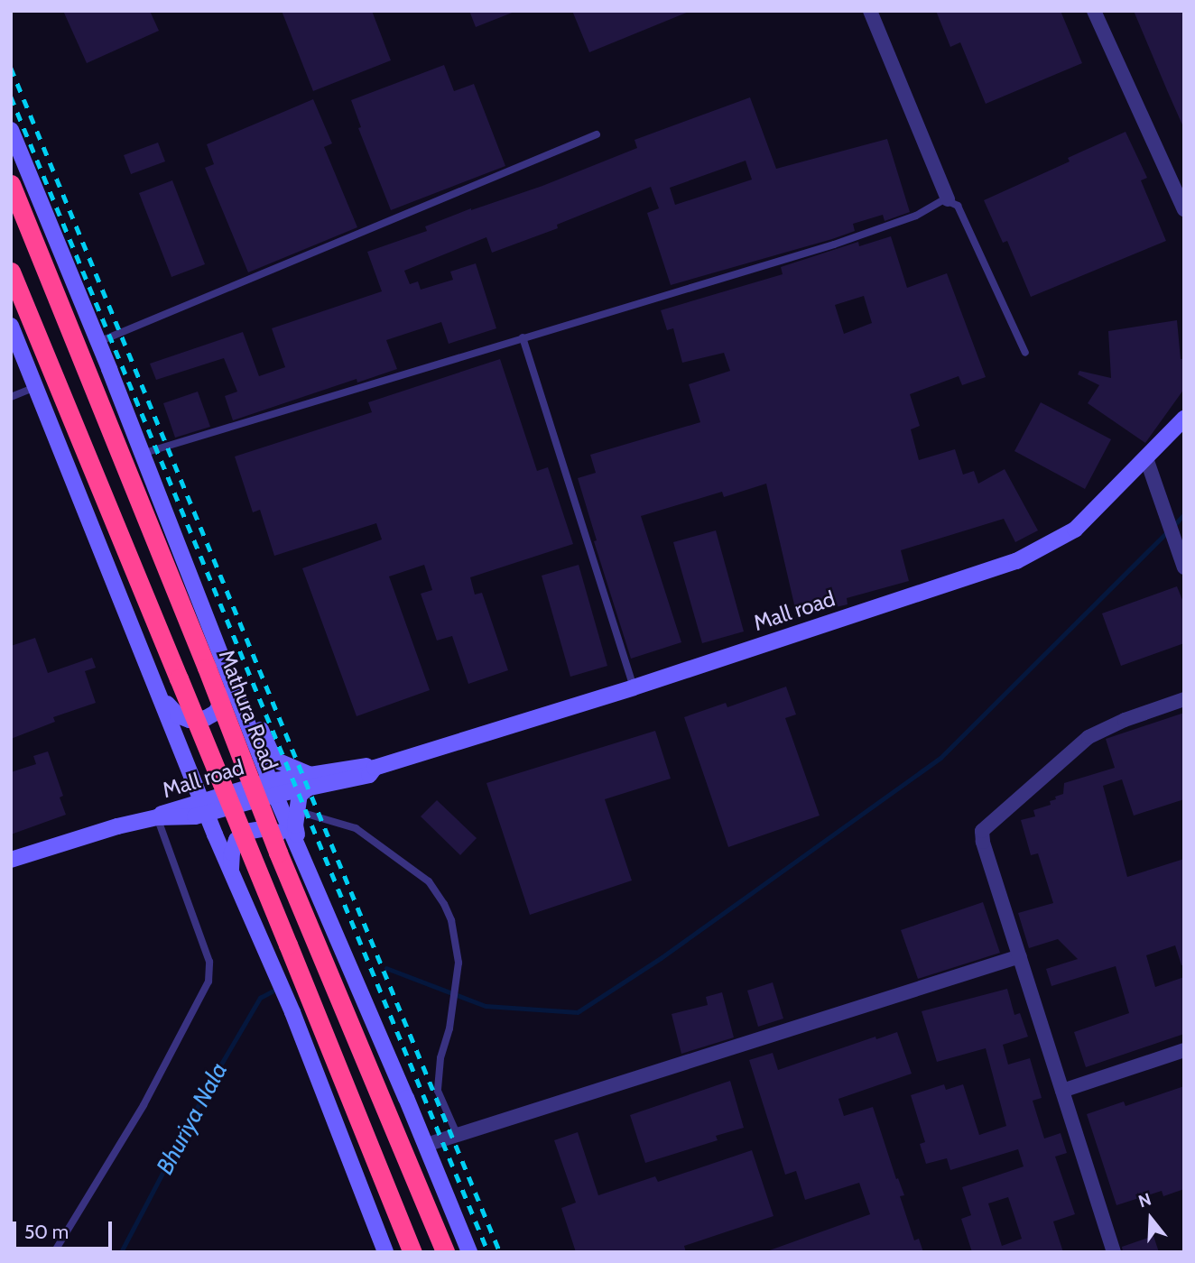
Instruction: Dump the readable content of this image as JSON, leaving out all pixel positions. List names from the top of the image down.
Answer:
{
  "streets": {
    "highway": ["Mathura Road"],
    "main road": ["Mall road"]
  },
  "water": ["Bhuriya Nala"],
  "scale_bar": "50 m",
  "north": "top"
}
